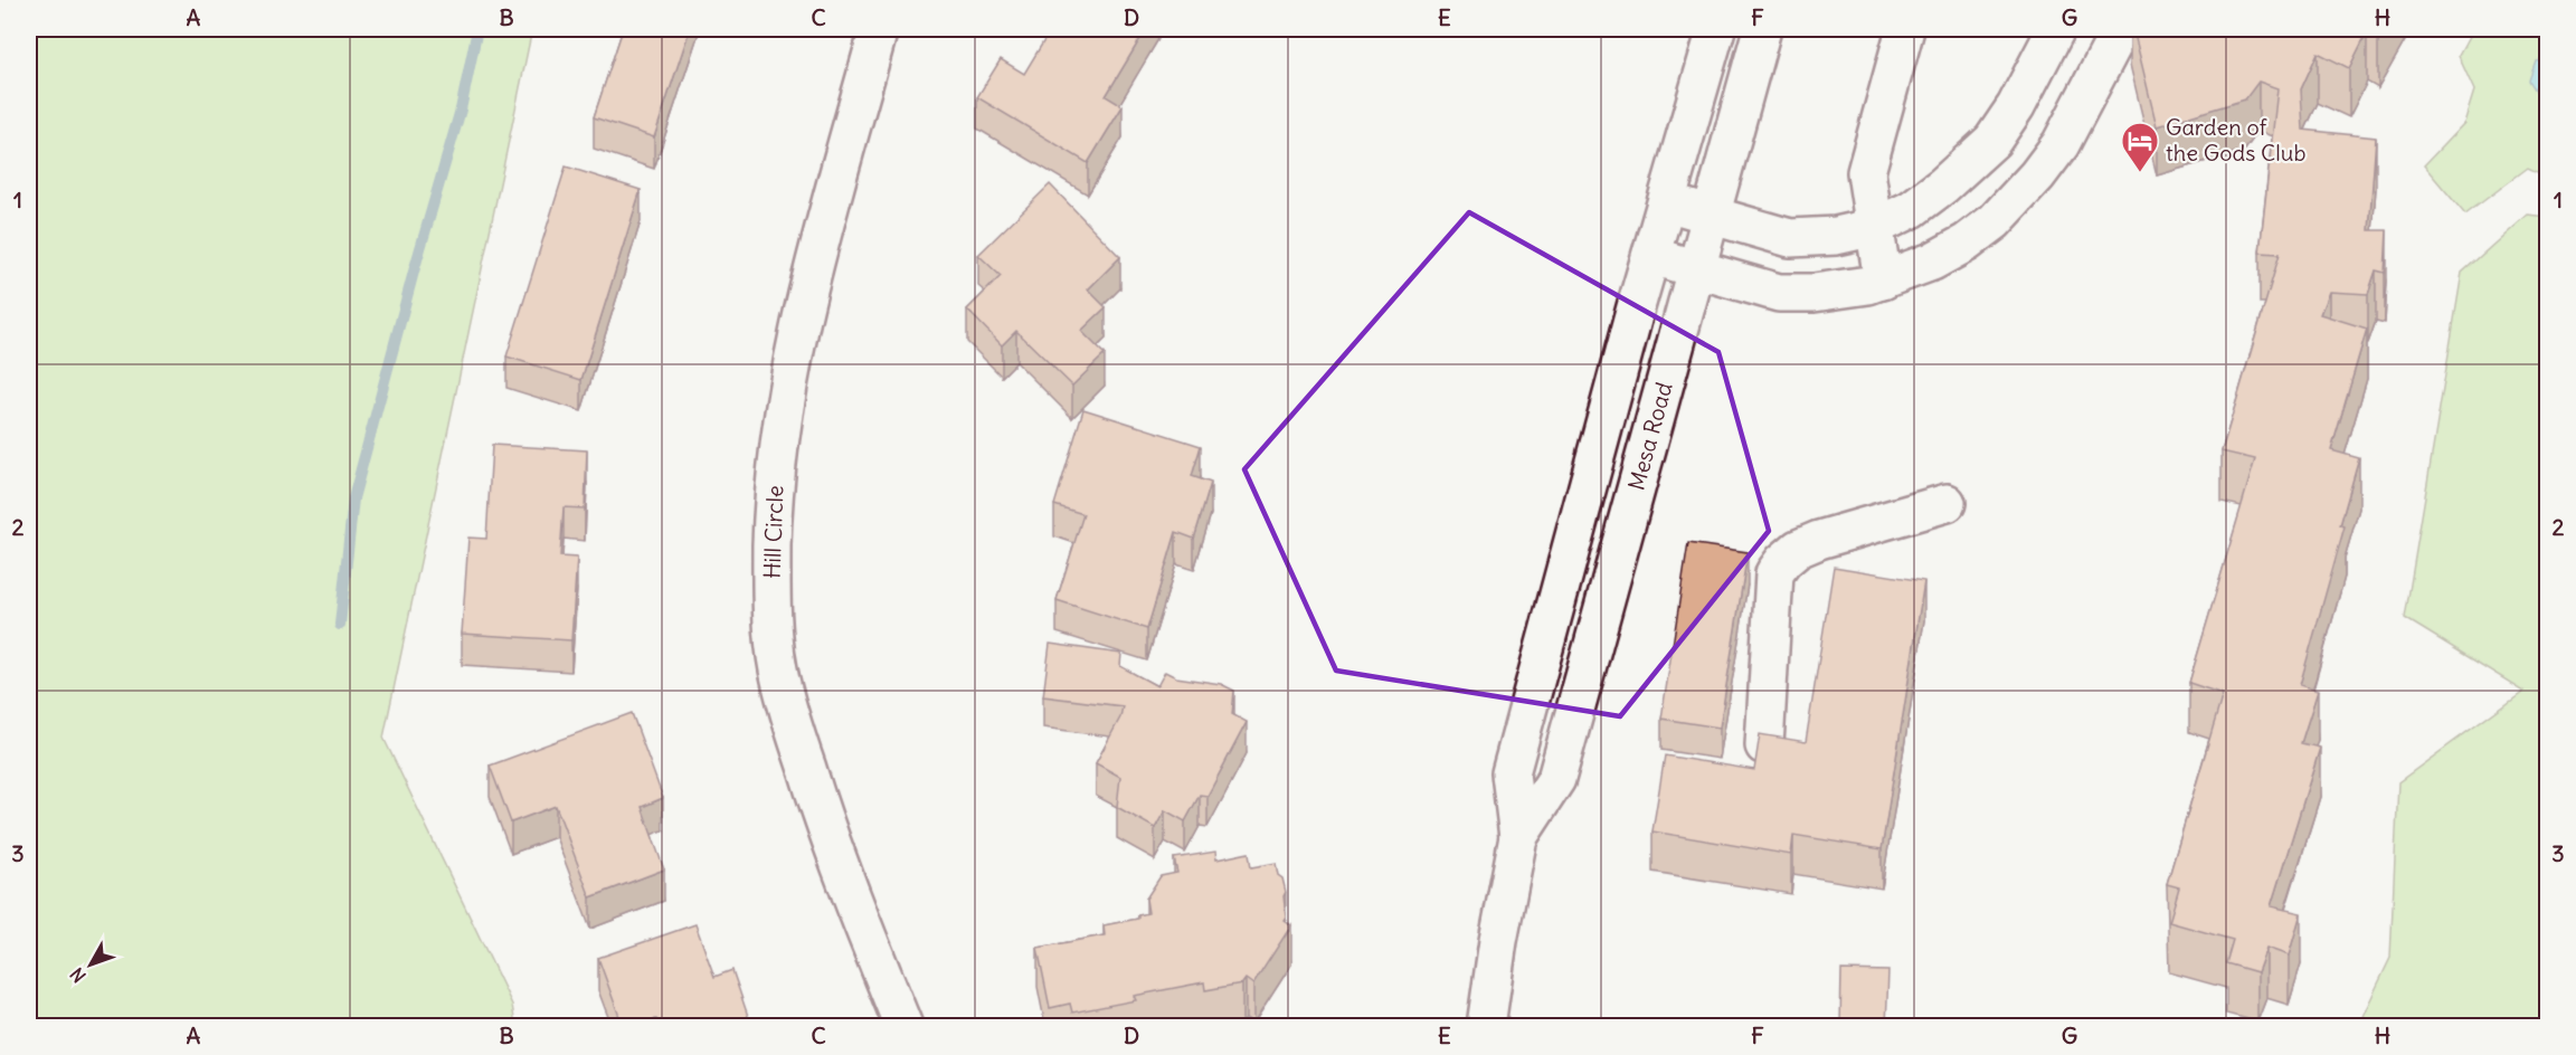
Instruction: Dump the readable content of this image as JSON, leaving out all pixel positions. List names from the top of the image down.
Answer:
{
  "streets": {
    "main road": ["Mesa Road", "Hill Circle"]
  },
  "places": {
    "hotel": ["Garden of the Gods Club"]
  },
  "north": "bottom left",
  "grid": {
    "columns": [
      "A",
      "B",
      "C",
      "D",
      "E",
      "F",
      "G",
      "H"
    ],
    "rows": ["1", "2", "3"]
  }
}
